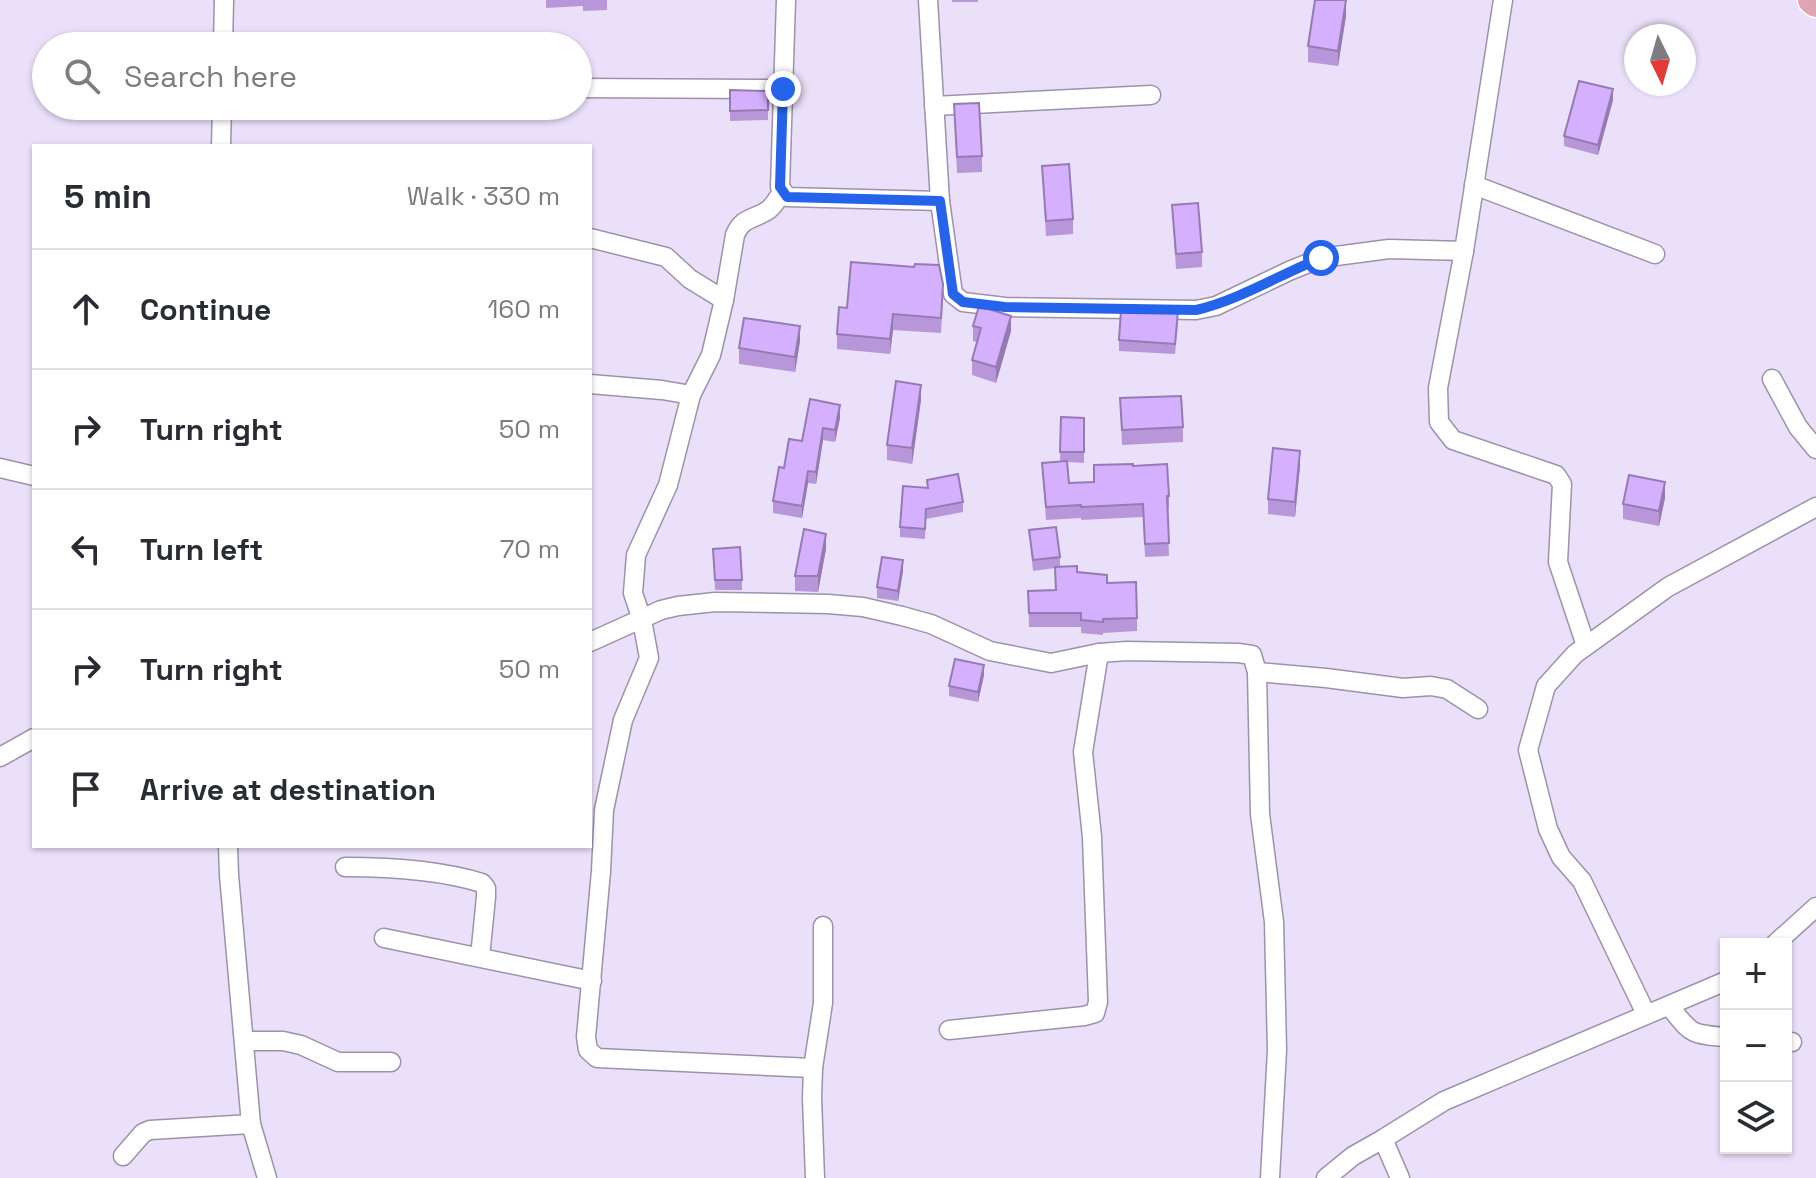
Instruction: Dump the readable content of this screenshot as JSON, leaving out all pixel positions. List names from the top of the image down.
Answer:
{
  "north": "bottom",
  "page": {
    "search": "Search here",
    "heading": ["5 min", "Walk · 330 m"],
    "list": [
      ["Continue", "160 m"],
      ["Turn right", "50 m"],
      ["Turn left", "70 m"],
      ["Turn right", "50 m"],
      "Arrive at destination"
    ],
    "map_buttons": ["+", "−"]
  }
}
